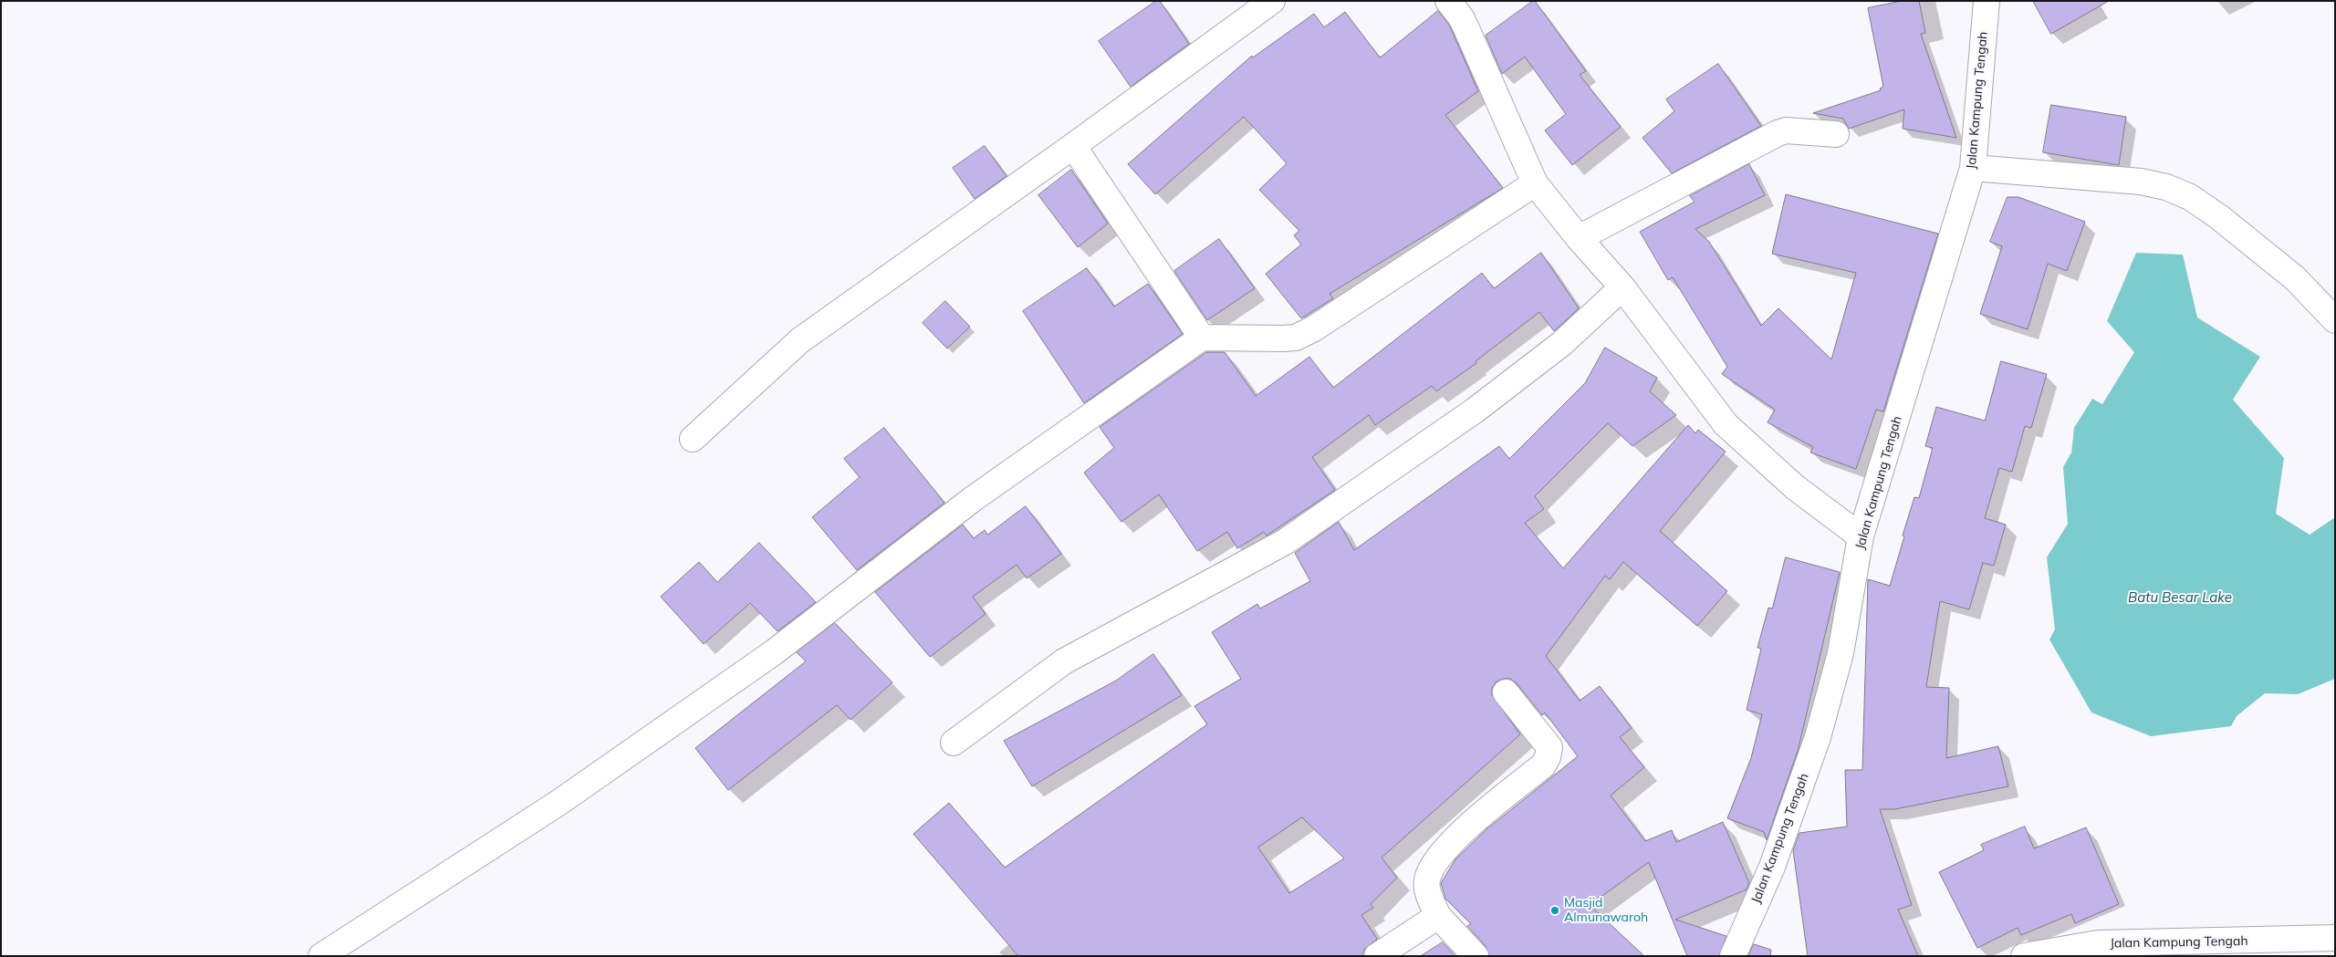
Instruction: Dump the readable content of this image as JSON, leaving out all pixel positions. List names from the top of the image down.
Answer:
{
  "streets": {
    "street": ["Jalan Kampung Tengah"]
  },
  "water": ["Batu Besar Lake"],
  "places": ["Masjid Almunawaroh"]
}
